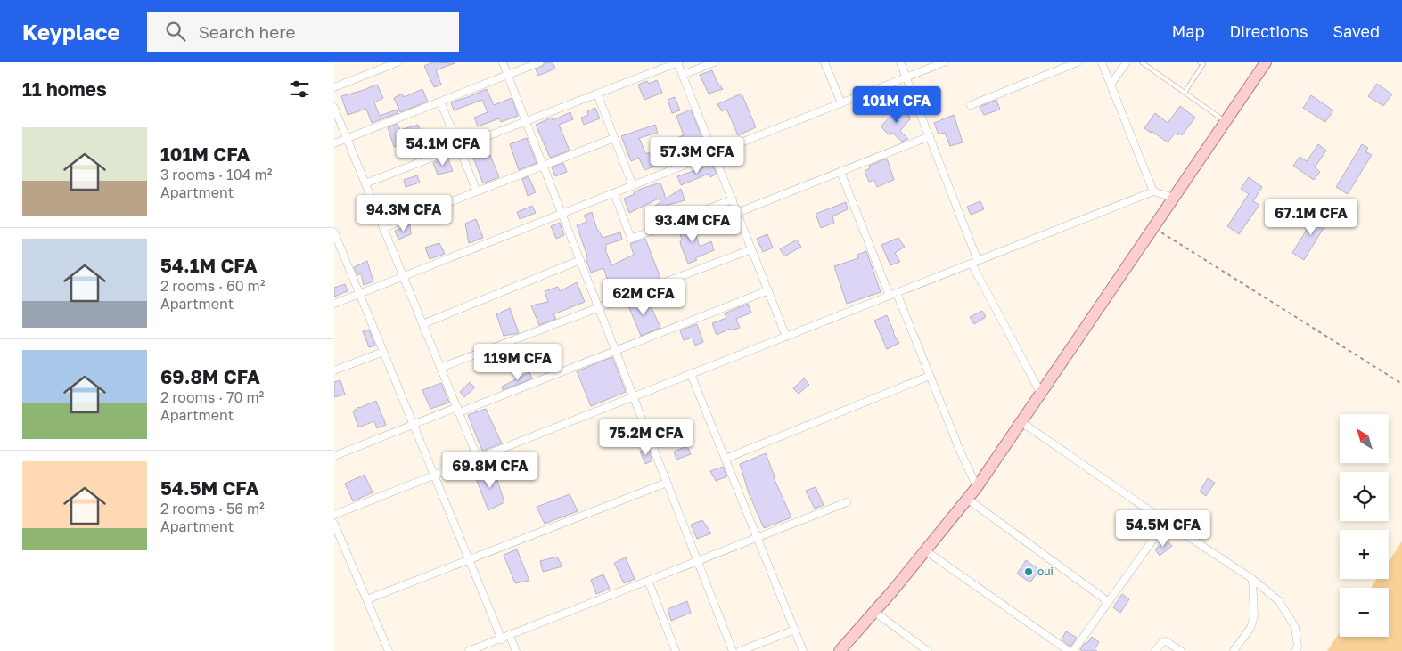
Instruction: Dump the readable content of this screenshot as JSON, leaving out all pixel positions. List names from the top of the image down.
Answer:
{
  "places": ["oui"],
  "north": "top left",
  "page": {
    "header": "Keyplace",
    "search": "Search here",
    "nav": ["Map", "Directions", "Saved"],
    "heading": "11 homes",
    "price": [
      "101M CFA",
      "54.1M CFA",
      "57.3M CFA",
      "94.3M CFA",
      "67.1M CFA",
      "93.4M CFA",
      "62M CFA",
      "119M CFA",
      "75.2M CFA",
      "69.8M CFA",
      "54.5M CFA"
    ],
    "list": [
      {
        "name": "101M CFA",
        "note": "3 rooms · 104 m² · Apartment"
      },
      {
        "name": "54.1M CFA",
        "note": "2 rooms · 60 m² · Apartment"
      },
      {
        "name": "69.8M CFA",
        "note": "2 rooms · 70 m² · Apartment"
      },
      {
        "name": "54.5M CFA",
        "note": "2 rooms · 56 m² · Apartment"
      }
    ],
    "map_buttons": ["+", "−"]
  }
}
